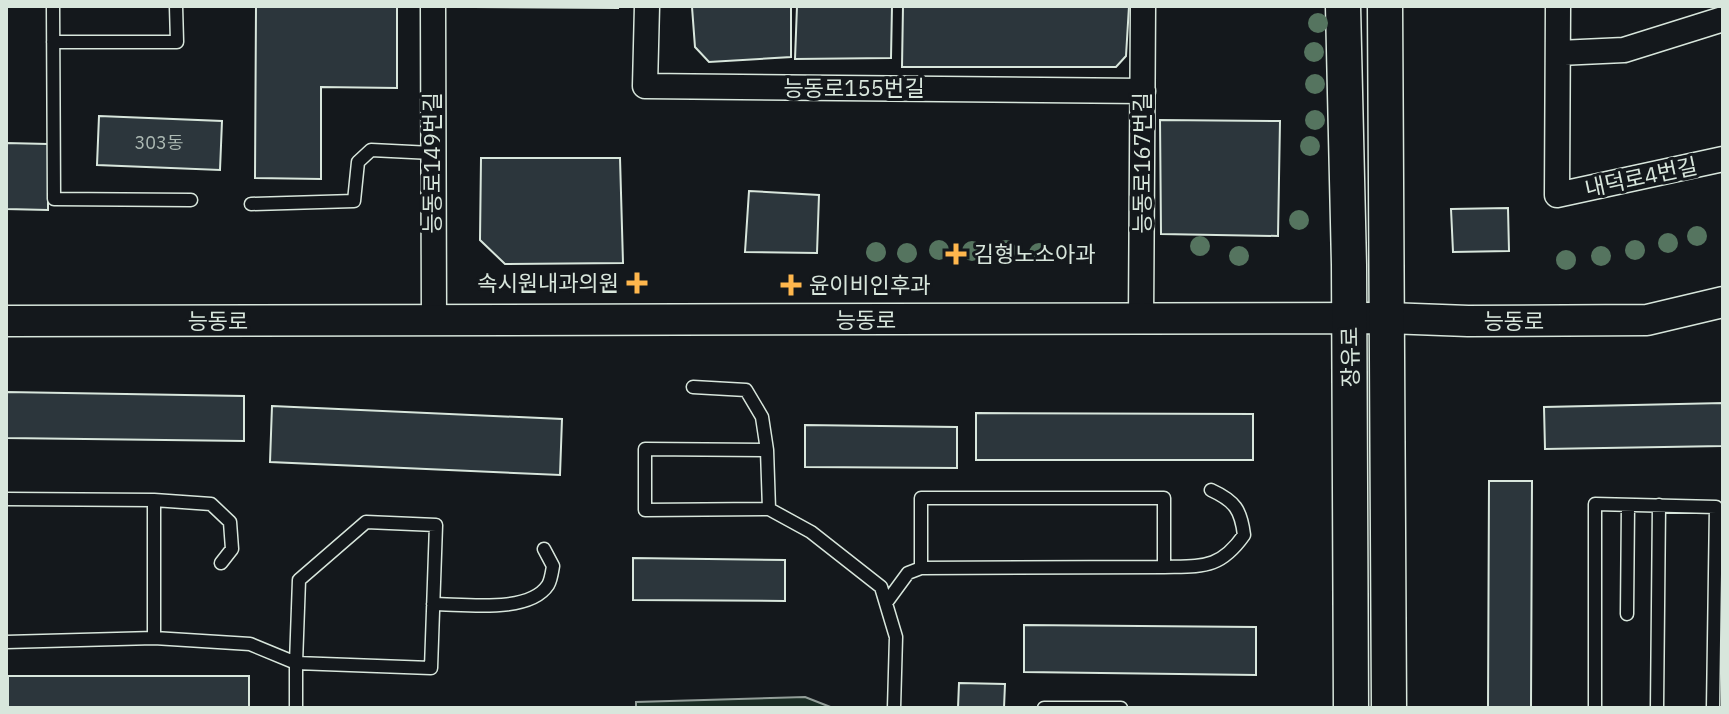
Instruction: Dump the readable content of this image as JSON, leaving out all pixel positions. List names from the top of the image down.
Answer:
{
  "streets": {
    "main road": ["장유로"],
    "street": [
      "능동로155번길",
      "능동로149번길",
      "능동로167번길",
      "내덕로4번길",
      "능동로"
    ]
  },
  "crossings": [
    ["능동로155번길", "능동로167번길"],
    ["능동로149번길", "능동로"],
    ["능동로167번길", "능동로"],
    ["능동로", "장유로"]
  ],
  "places": {
    "health": ["김형노소아과", "속시원내과의원", "윤이비인후과"]
  },
  "house_numbers": ["303동"]
}
